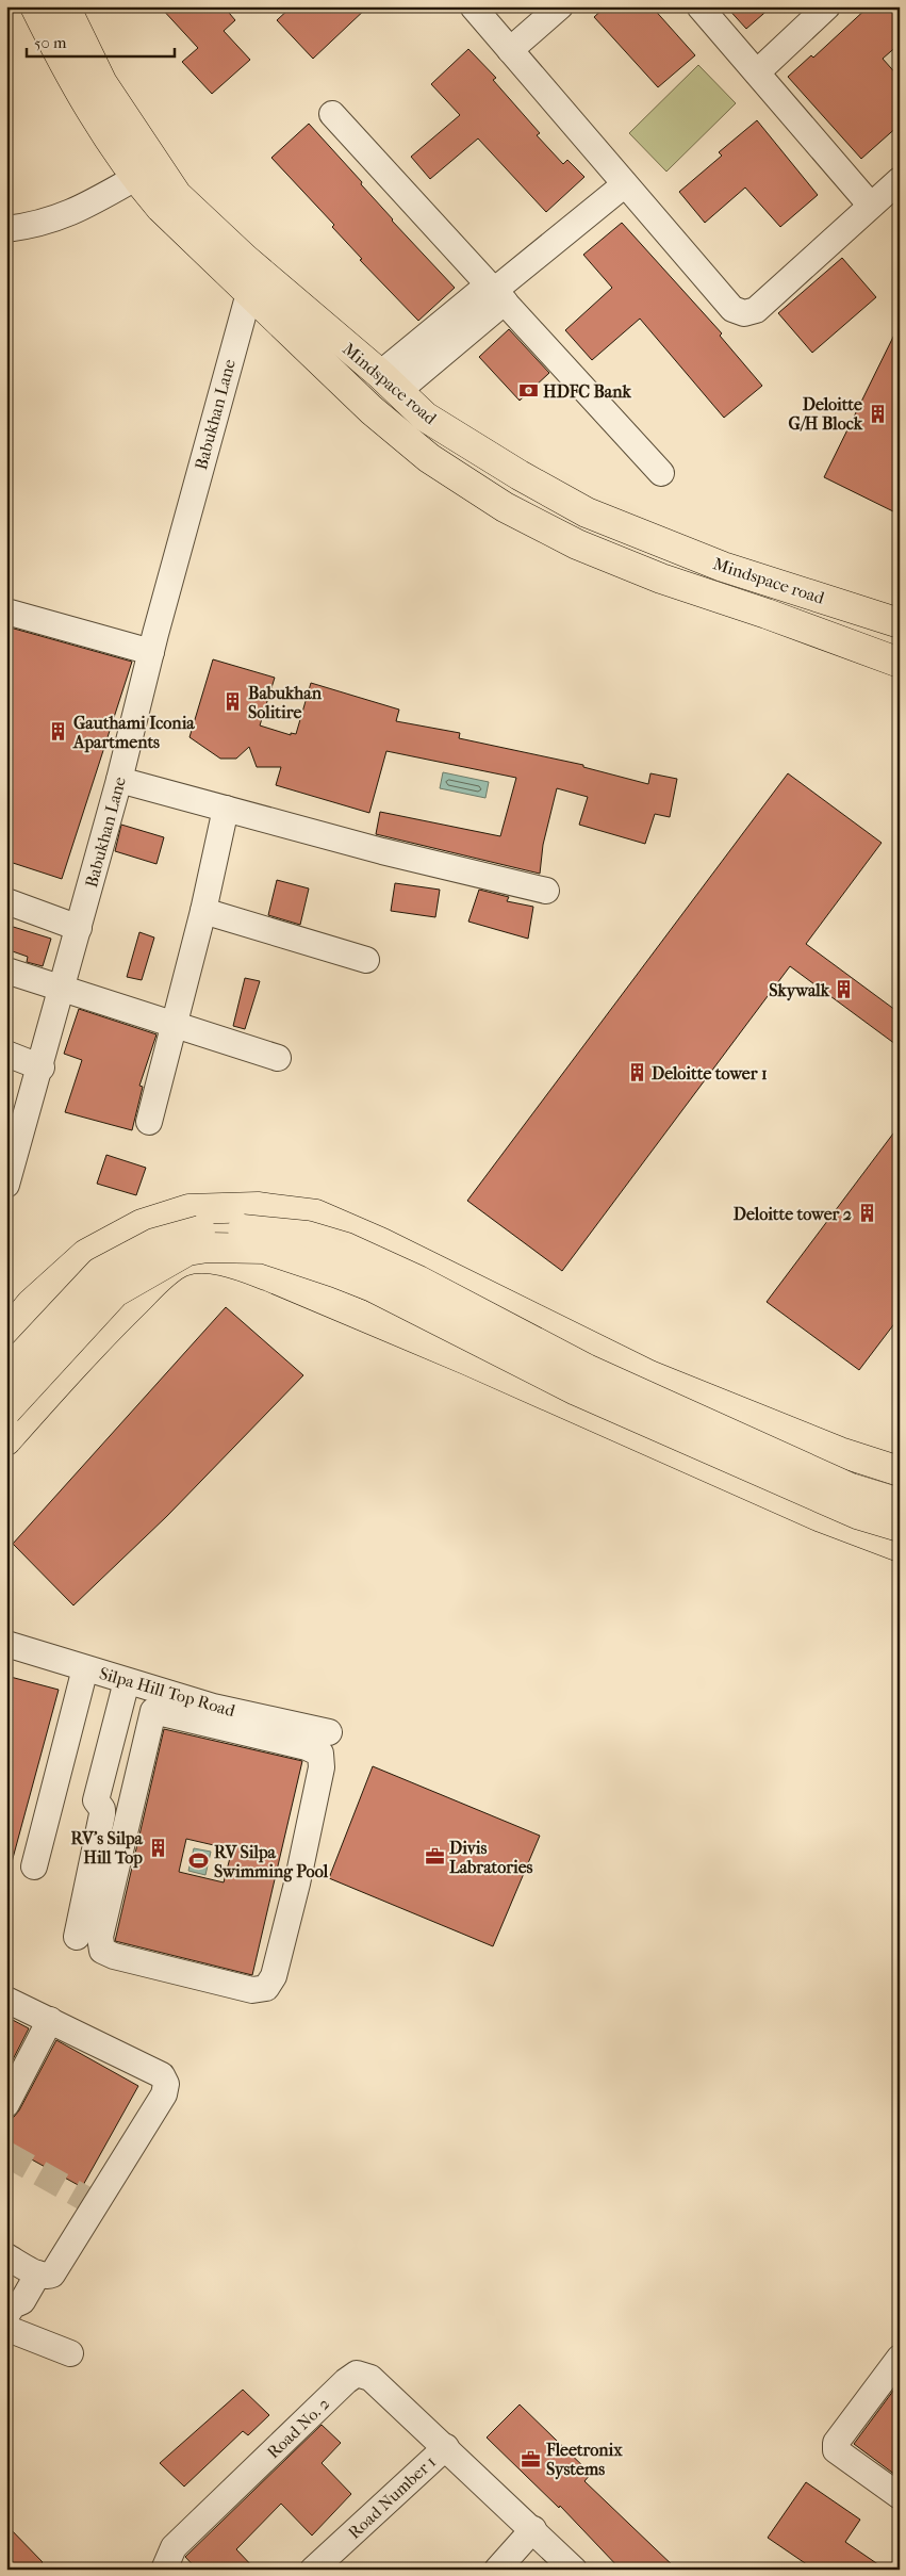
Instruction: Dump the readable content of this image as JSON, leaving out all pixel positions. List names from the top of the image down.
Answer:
{
  "streets": {
    "main road": ["Mindspace road"],
    "street": [
      "Babukhan Lane",
      "Silpa Hill Top Road",
      "Road No. 2",
      "Road Number 1"
    ]
  },
  "crossings": [
    ["Mindspace road", "Babukhan Lane"],
    ["Road No. 2", "Road Number 1"]
  ],
  "places": {
    "bank": ["HDFC Bank"],
    "building": [
      "Deloitte G/H Block",
      "Babukhan Solitire",
      "Gauthami Iconia Apartments",
      "Skywalk",
      "Deloitte tower 1",
      "Deloitte tower 2",
      "RV's Silpa Hill Top"
    ],
    "office": ["Divis Labratories", "Fleetronix Systems"],
    "sports": ["RV Silpa Swimming Pool"]
  },
  "scale_bar": "50 m"
}
